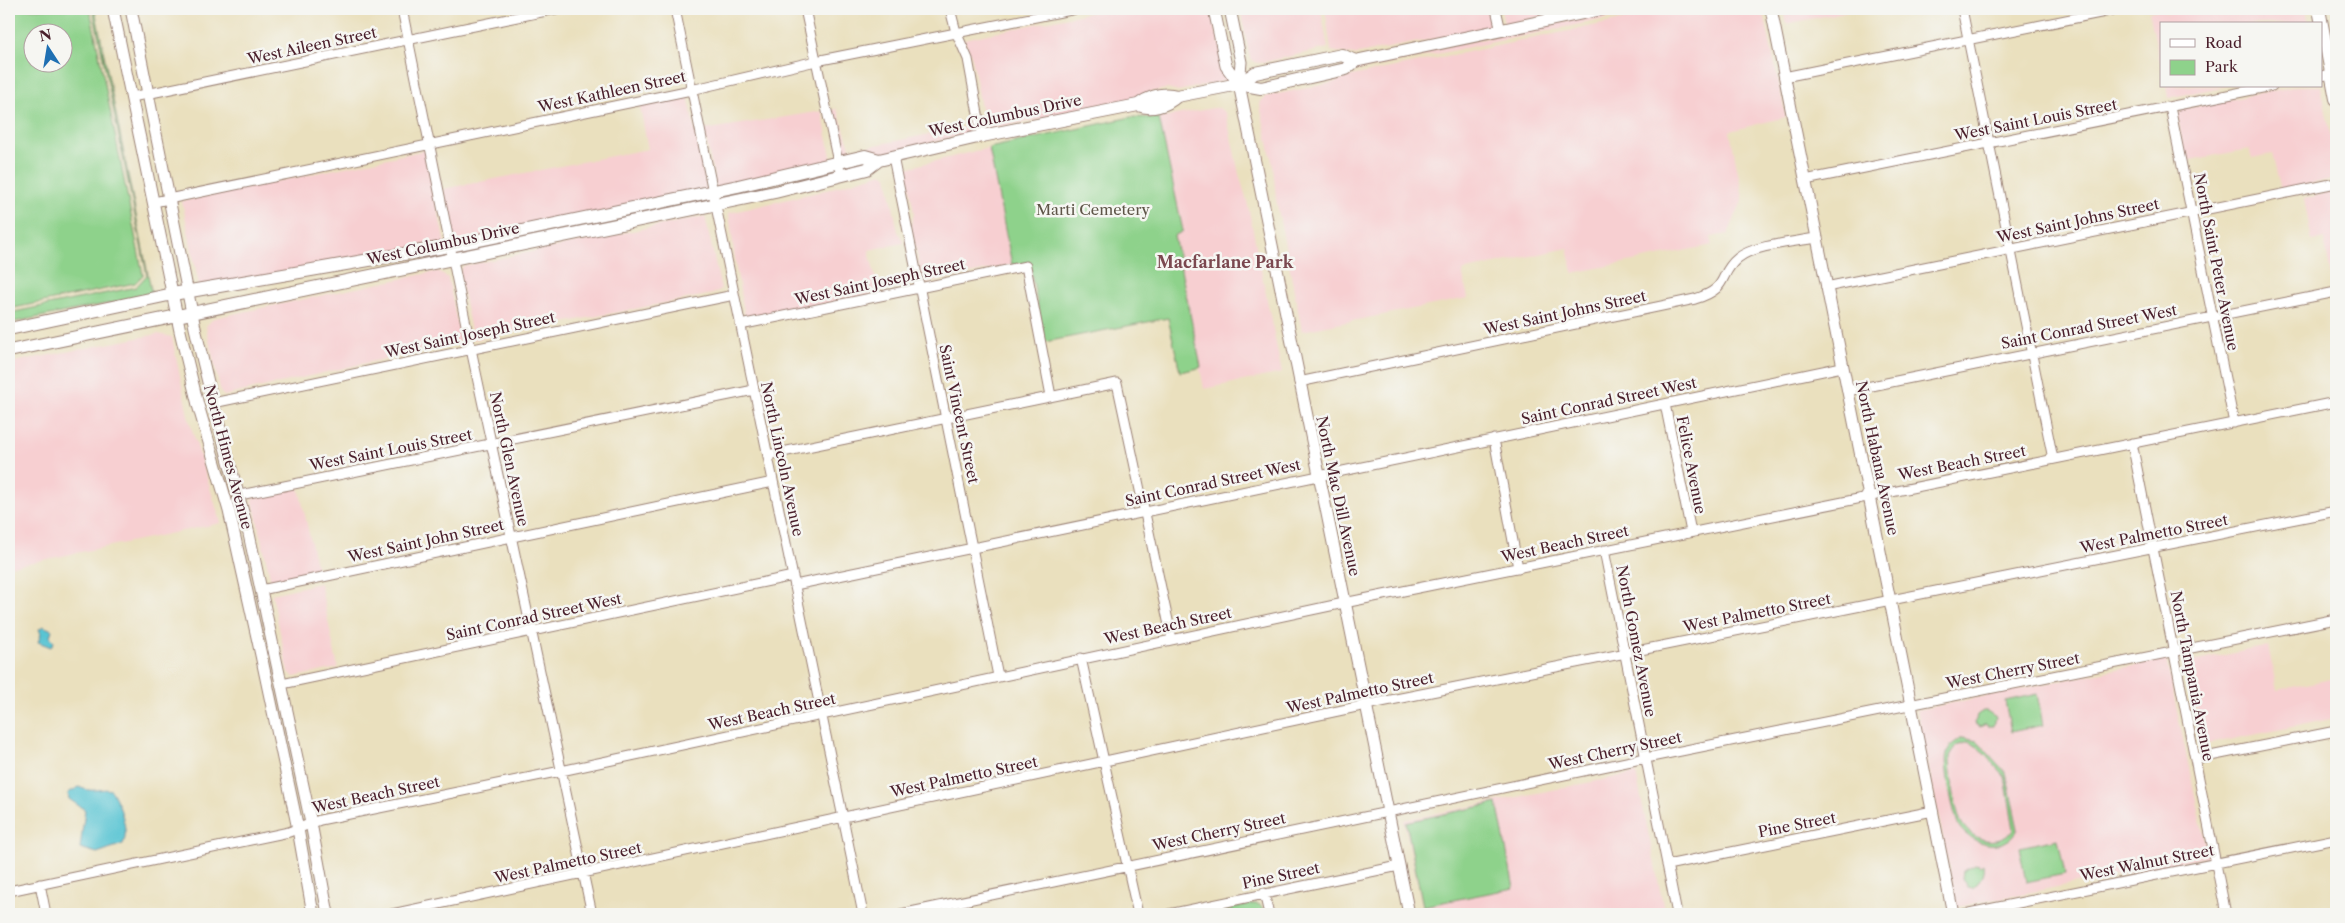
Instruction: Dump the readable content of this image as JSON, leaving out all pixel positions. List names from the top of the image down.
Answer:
{
  "streets": {
    "main road": ["West Columbus Drive"],
    "street": [
      "West Aileen Street",
      "West Kathleen Street",
      "West Saint Louis Street",
      "West Saint Johns Street",
      "North Saint Peter Avenue",
      "West Saint Joseph Street",
      "Saint Conrad Street West",
      "Saint Vincent Street",
      "North Himes Avenue",
      "North Habana Avenue",
      "North Glen Avenue",
      "North Lincoln Avenue",
      "West Beach Street",
      "Felice Avenue",
      "North Mac Dill Avenue",
      "West Palmetto Street",
      "West Saint John Street",
      "North Gomez Avenue",
      "West Cherry Street",
      "North Tampania Avenue",
      "Pine Street",
      "West Walnut Street"
    ]
  },
  "crossings": [
    ["West Aileen Street", "North Himes Avenue"],
    ["West Aileen Street", "North Glen Avenue"],
    ["West Kathleen Street", "North Himes Avenue"],
    ["West Kathleen Street", "North Glen Avenue"],
    ["West Kathleen Street", "North Lincoln Avenue"],
    ["West Columbus Drive", "Saint Vincent Street"],
    ["West Columbus Drive", "North Himes Avenue"],
    ["West Columbus Drive", "North Glen Avenue"],
    ["West Columbus Drive", "North Lincoln Avenue"],
    ["West Columbus Drive", "North Mac Dill Avenue"],
    ["West Saint Louis Street", "North Saint Peter Avenue"],
    ["West Saint Louis Street", "North Himes Avenue"],
    ["West Saint Louis Street", "North Habana Avenue"],
    ["West Saint Louis Street", "North Glen Avenue"],
    ["West Saint Louis Street", "North Lincoln Avenue"],
    ["West Saint Johns Street", "North Saint Peter Avenue"],
    ["West Saint Johns Street", "North Habana Avenue"],
    ["West Saint Johns Street", "North Mac Dill Avenue"],
    ["North Saint Peter Avenue", "Saint Conrad Street West"],
    ["North Saint Peter Avenue", "West Beach Street"],
    ["West Saint Joseph Street", "Saint Vincent Street"],
    ["West Saint Joseph Street", "North Himes Avenue"],
    ["West Saint Joseph Street", "North Glen Avenue"],
    ["West Saint Joseph Street", "North Lincoln Avenue"],
    ["Saint Conrad Street West", "Saint Vincent Street"],
    ["Saint Conrad Street West", "North Himes Avenue"],
    ["Saint Conrad Street West", "North Habana Avenue"],
    ["Saint Conrad Street West", "North Glen Avenue"],
    ["Saint Conrad Street West", "North Lincoln Avenue"],
    ["Saint Conrad Street West", "Felice Avenue"],
    ["Saint Conrad Street West", "North Mac Dill Avenue"],
    ["Saint Vincent Street", "West Beach Street"],
    ["North Himes Avenue", "West Beach Street"],
    ["North Himes Avenue", "West Saint John Street"],
    ["North Habana Avenue", "West Beach Street"],
    ["North Habana Avenue", "West Palmetto Street"],
    ["North Habana Avenue", "West Cherry Street"],
    ["North Habana Avenue", "Pine Street"],
    ["North Glen Avenue", "West Beach Street"],
    ["North Glen Avenue", "West Palmetto Street"],
    ["North Glen Avenue", "West Saint John Street"],
    ["North Lincoln Avenue", "West Beach Street"],
    ["North Lincoln Avenue", "West Palmetto Street"],
    ["North Lincoln Avenue", "West Saint John Street"],
    ["West Beach Street", "Felice Avenue"],
    ["West Beach Street", "North Mac Dill Avenue"],
    ["West Beach Street", "North Gomez Avenue"],
    ["West Beach Street", "North Tampania Avenue"],
    ["North Mac Dill Avenue", "West Palmetto Street"],
    ["North Mac Dill Avenue", "West Cherry Street"],
    ["North Mac Dill Avenue", "Pine Street"],
    ["West Palmetto Street", "North Gomez Avenue"],
    ["West Palmetto Street", "North Tampania Avenue"],
    ["North Gomez Avenue", "West Cherry Street"],
    ["North Gomez Avenue", "Pine Street"],
    ["West Cherry Street", "North Tampania Avenue"],
    ["North Tampania Avenue", "West Walnut Street"]
  ],
  "districts": ["Macfarlane Park"],
  "parks": ["Marti Cemetery"],
  "legend": ["Road", "Park"],
  "north": "top"
}
